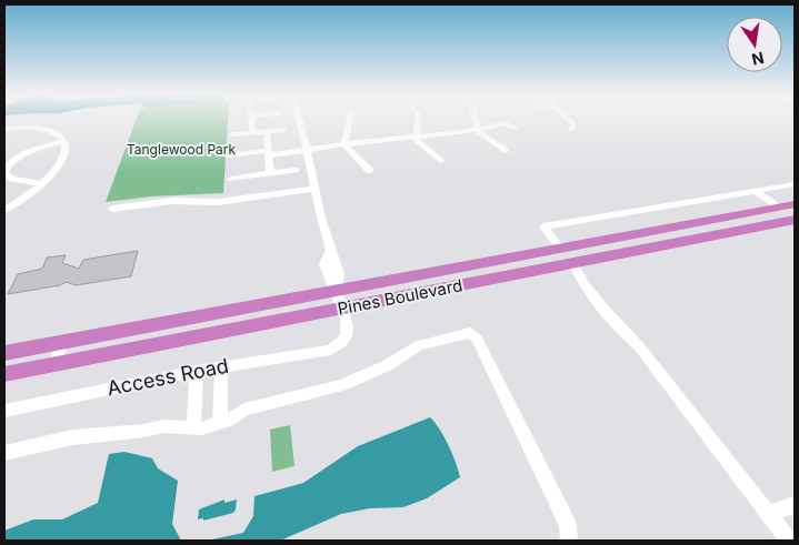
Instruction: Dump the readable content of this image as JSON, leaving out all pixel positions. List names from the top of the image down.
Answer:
{
  "streets": {
    "highway": ["Pines Boulevard"],
    "street": ["Access Road"]
  },
  "crossings": [
    ["Pines Boulevard", "Access Road"]
  ],
  "parks": ["Tanglewood Park"],
  "north": "bottom"
}
